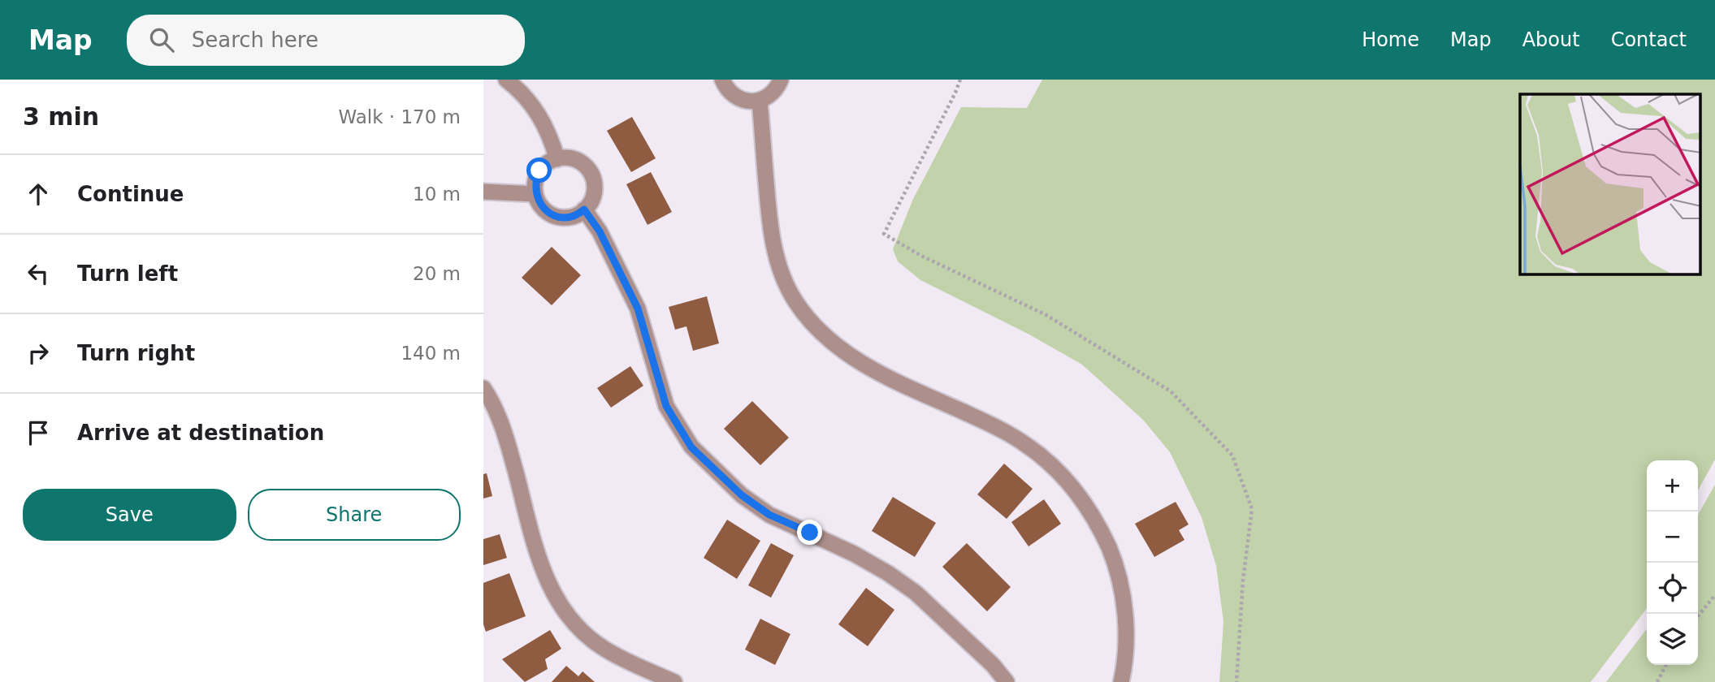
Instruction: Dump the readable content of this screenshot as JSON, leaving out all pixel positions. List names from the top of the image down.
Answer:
{
  "page": {
    "header": "Map",
    "search": "Search here",
    "nav": [
      "Home",
      "Map",
      "About",
      "Contact"
    ],
    "heading": ["3 min", "Walk · 170 m"],
    "list": [
      ["Continue", "10 m"],
      ["Turn left", "20 m"],
      ["Turn right", "140 m"],
      "Arrive at destination"
    ],
    "map_buttons": ["+", "−"],
    "buttons": ["Save", "Share"]
  }
}
